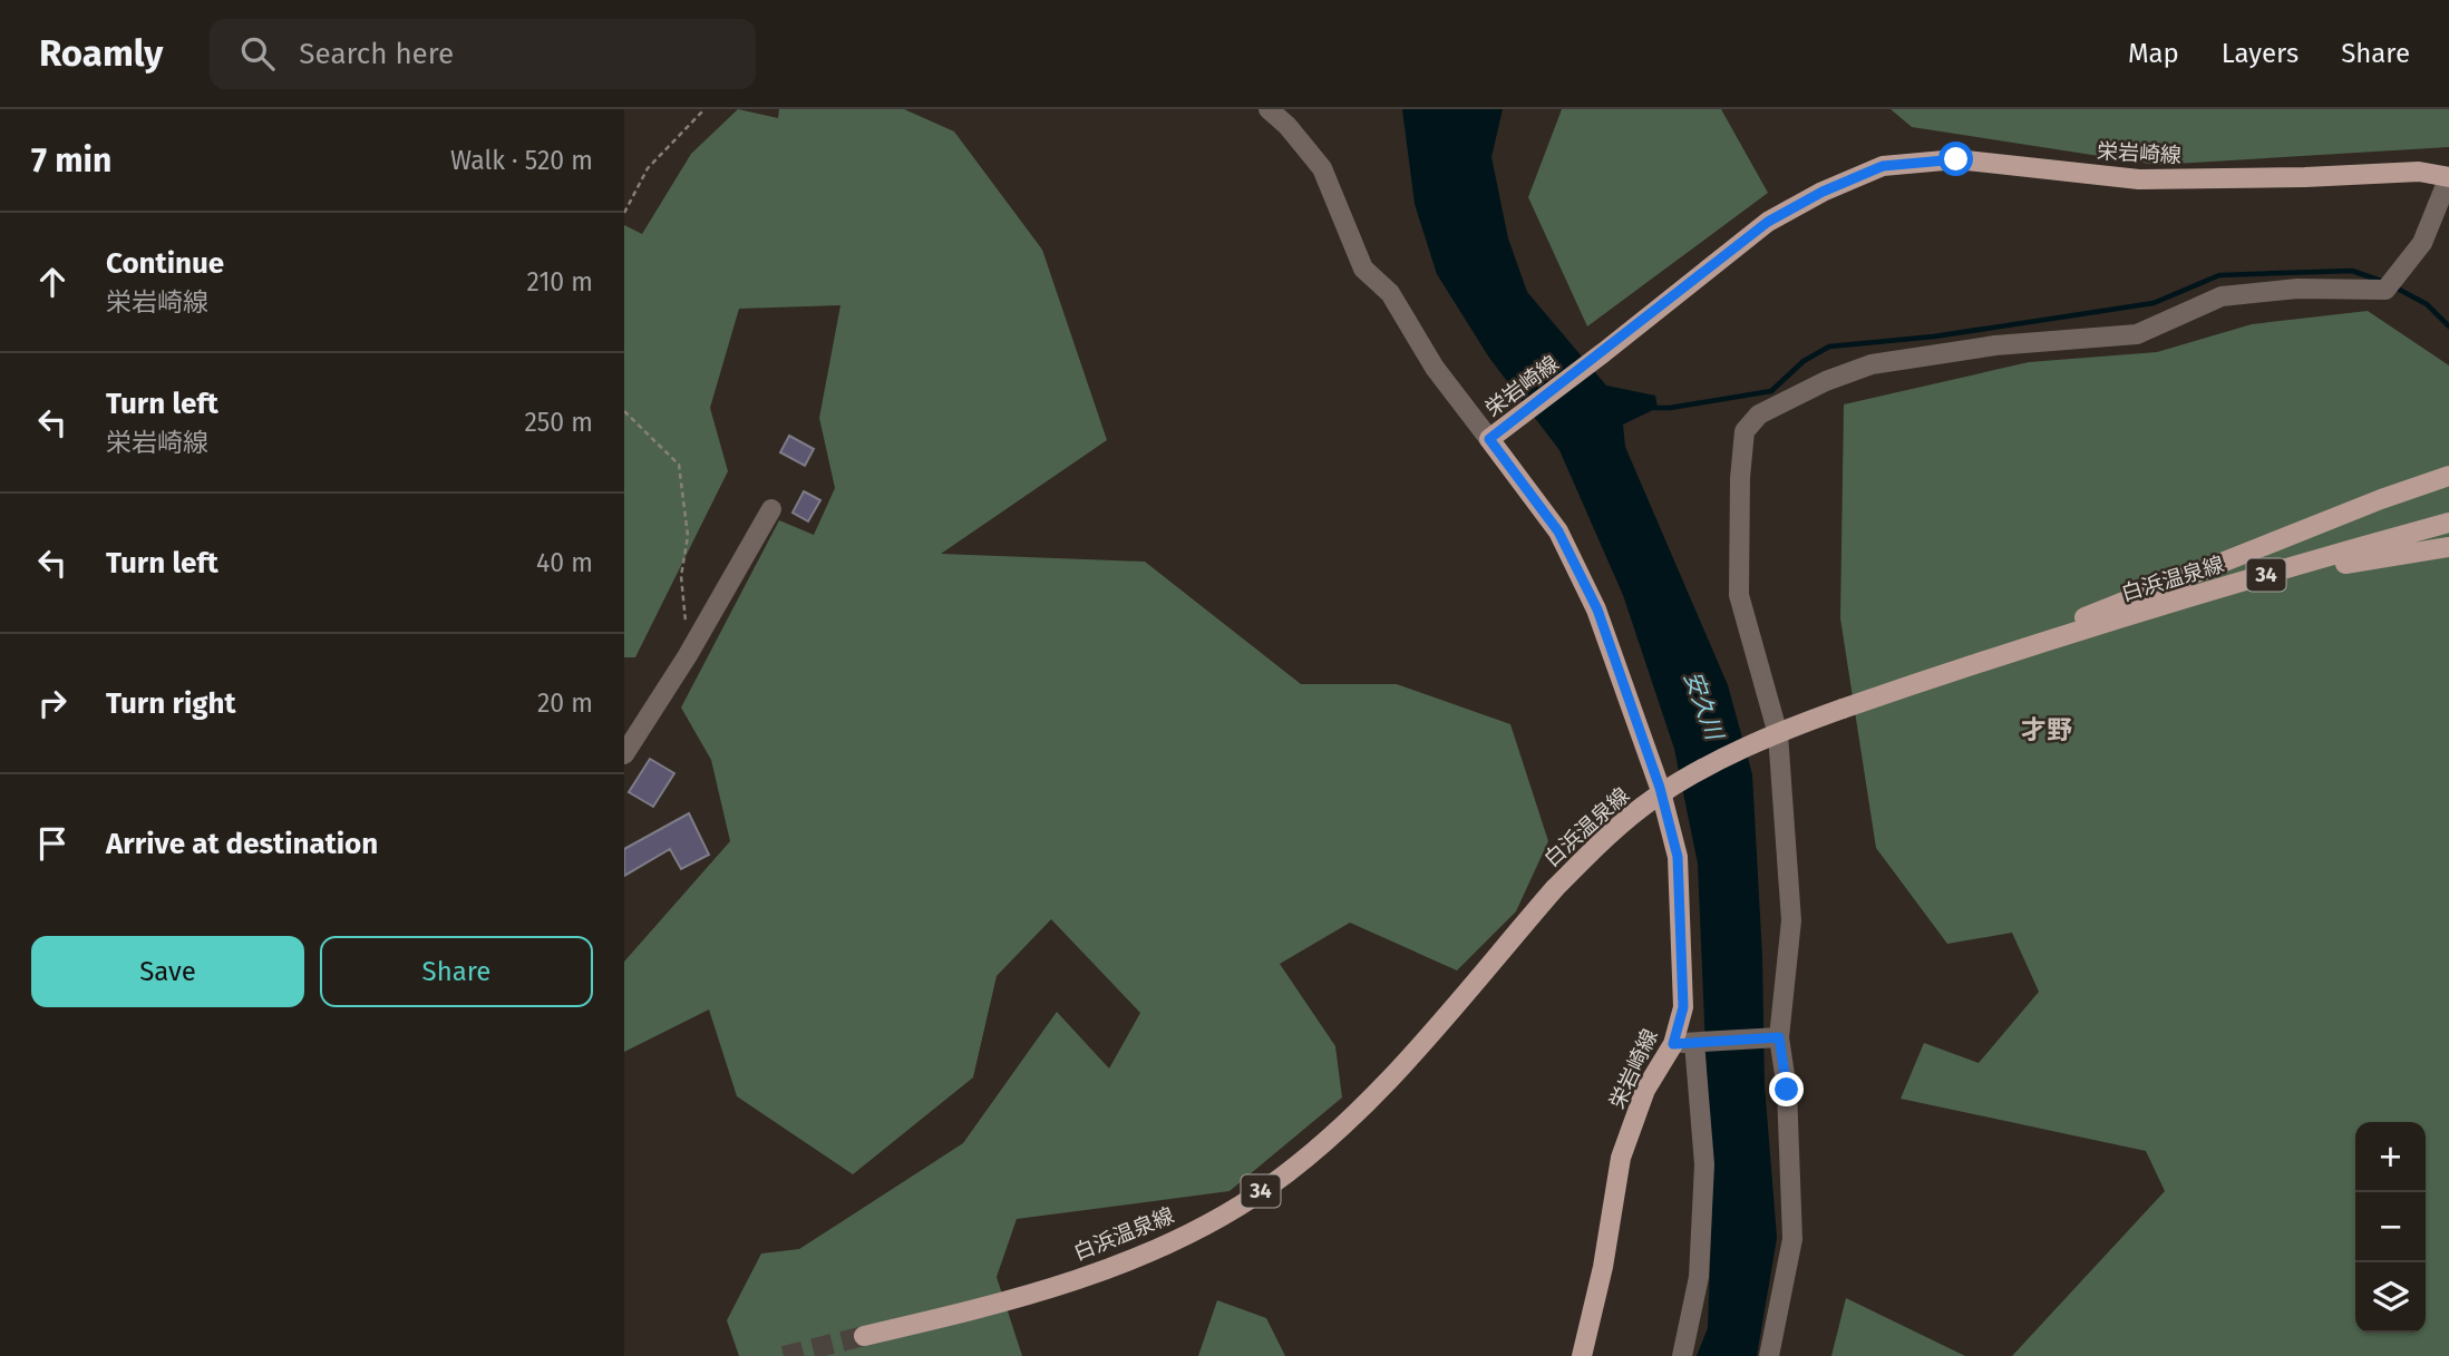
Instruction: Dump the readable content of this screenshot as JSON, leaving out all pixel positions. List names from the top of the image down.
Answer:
{
  "streets": {
    "main road": ["栄岩崎線", "34", "白浜温泉線"]
  },
  "districts": ["才野"],
  "water": ["安久川"],
  "page": {
    "header": "Roamly",
    "search": "Search here",
    "nav": ["Map", "Layers", "Share"],
    "heading": ["7 min", "Walk · 520 m"],
    "list": [
      ["Continue", "栄岩崎線", "210 m"],
      ["Turn left", "栄岩崎線", "250 m"],
      ["Turn left", "40 m"],
      ["Turn right", "20 m"],
      "Arrive at destination"
    ],
    "buttons": ["Save", "Share"],
    "map_buttons": ["+", "−"]
  }
}
